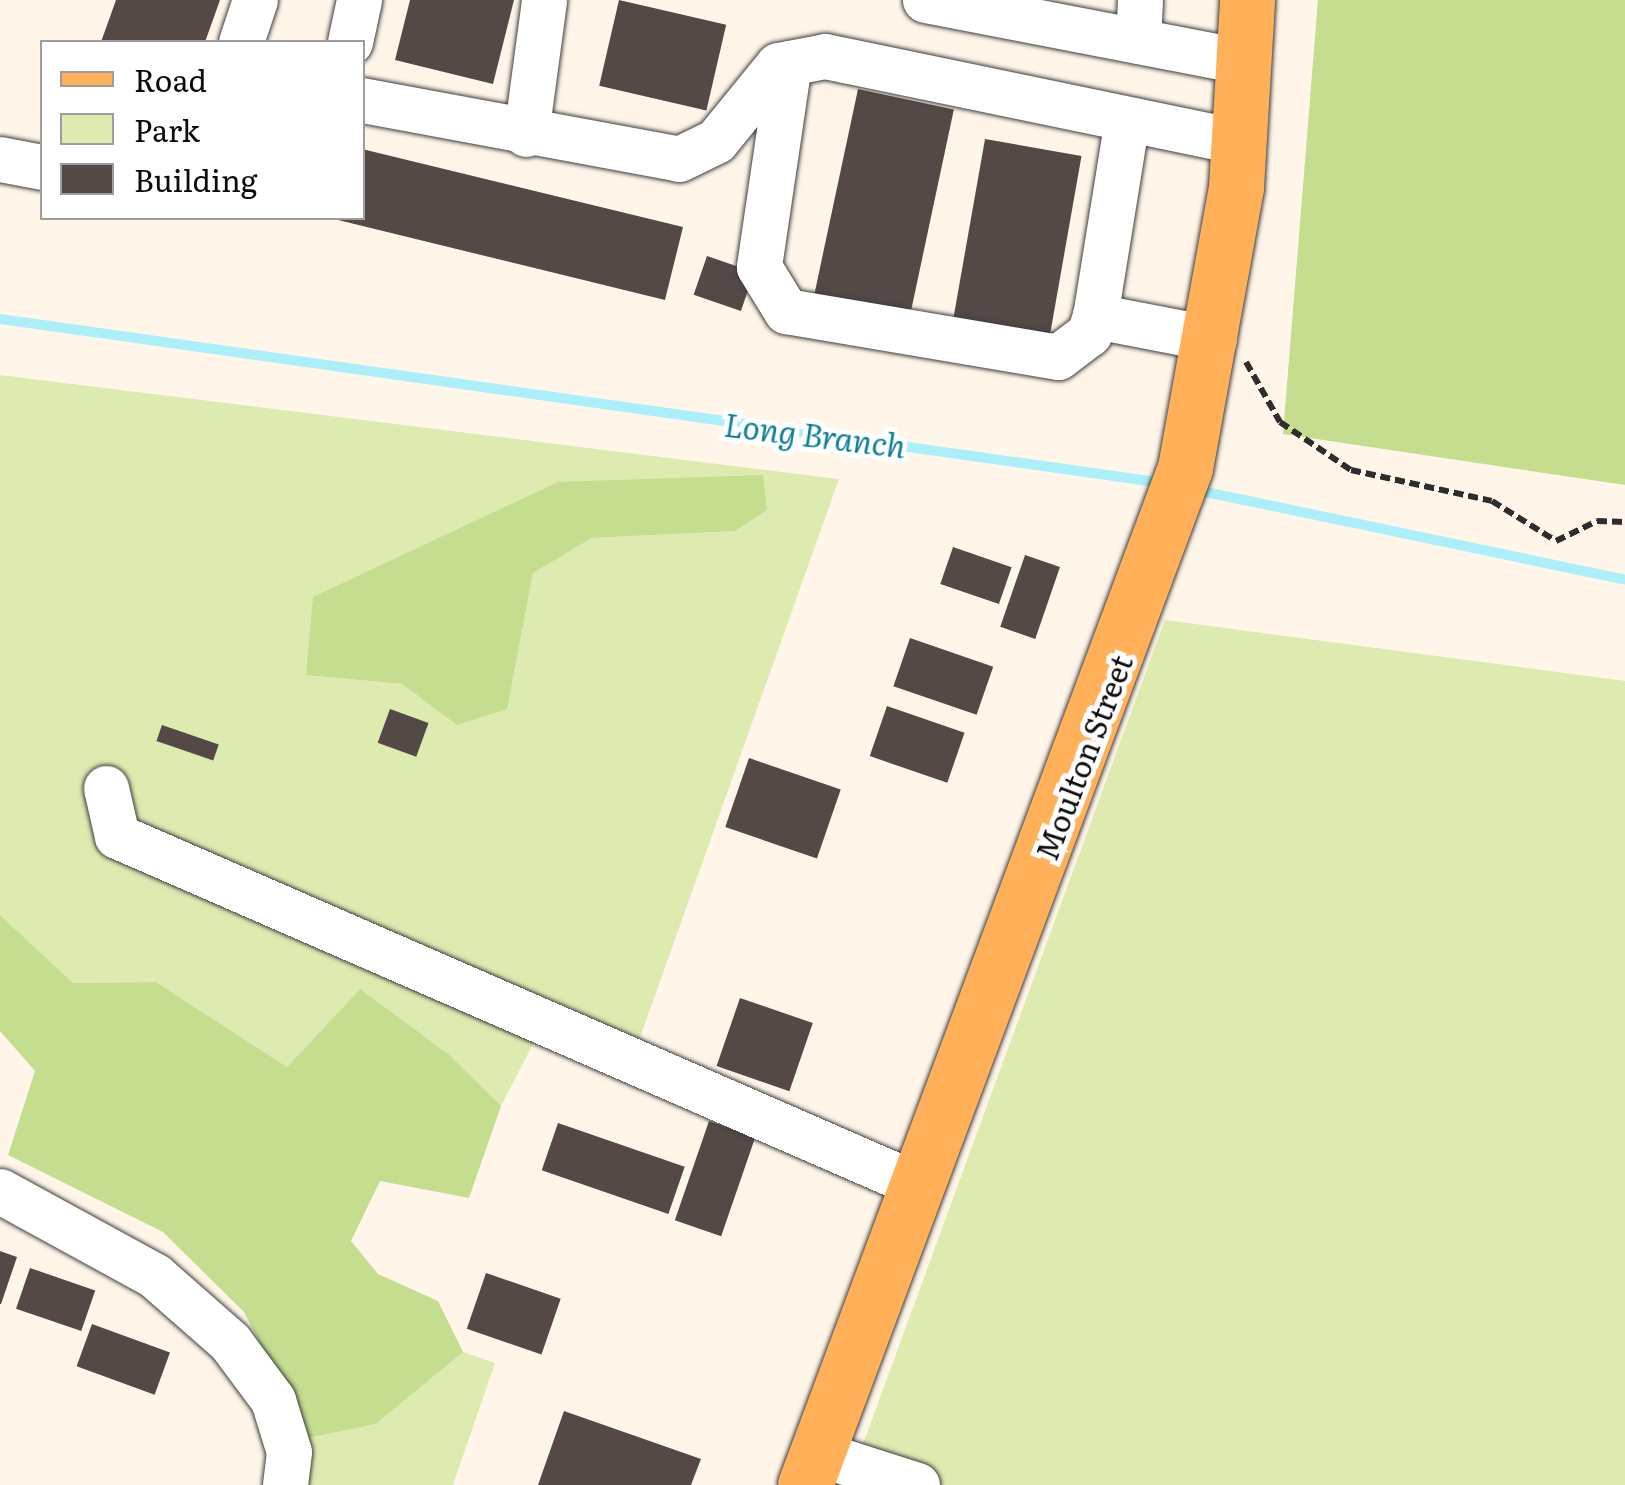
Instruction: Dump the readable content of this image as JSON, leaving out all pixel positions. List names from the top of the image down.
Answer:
{
  "streets": {
    "main road": ["Moulton Street"]
  },
  "water": ["Long Branch"],
  "legend": ["Road", "Park", "Building"]
}
